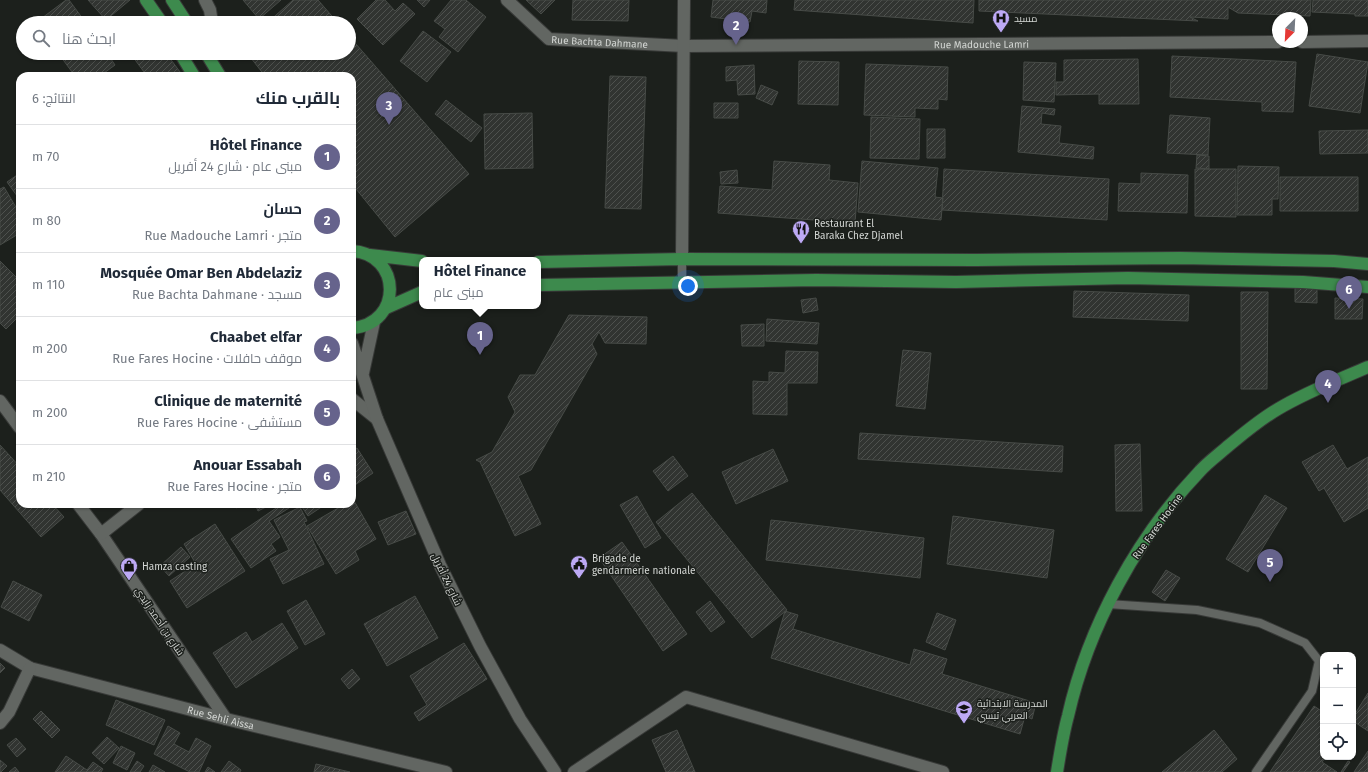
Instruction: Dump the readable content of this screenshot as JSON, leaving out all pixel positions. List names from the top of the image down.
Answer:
{
  "streets": {
    "main road": ["Rue Fares Hocine"],
    "street": [
      "Rue Bachta Dahmane",
      "Rue Madouche Lamri",
      "شارع 24 أفريل",
      "شارع بن أحمد زايدي",
      "Rue Sehli Aissa"
    ]
  },
  "crossings": [
    ["Rue Bachta Dahmane", "Rue Madouche Lamri"],
    ["شارع بن أحمد زايدي", "Rue Sehli Aissa"]
  ],
  "places": {
    "hospital": ["مسيد"],
    "restaurant": ["Restaurant El Baraka Chez Djamel"],
    "public building": ["Brigade de gendarmerie nationale"],
    "shop": ["Hamza casting"],
    "school or university": ["المدرسة الابتدائية العربي تبسي"]
  },
  "north": "bottom left",
  "page": {
    "pins": [
      "2",
      "3",
      "6",
      "1",
      "4",
      "5"
    ],
    "search": "ابحث هنا",
    "heading": ["بالقرب منك", "النتائج: 6"],
    "list": [
      {
        "mark": "1",
        "name": "Hôtel Finance",
        "note": "مبنى عام · شارع 24 أفريل",
        "value": "70 m"
      },
      {
        "mark": "2",
        "name": "حسان",
        "note": "متجر · Rue Madouche Lamri",
        "value": "80 m"
      },
      {
        "mark": "3",
        "name": "Mosquée Omar Ben Abdelaziz",
        "note": "مسجد · Rue Bachta Dahmane",
        "value": "110 m"
      },
      {
        "mark": "4",
        "name": "Chaabet elfar",
        "note": "موقف حافلات · Rue Fares Hocine",
        "value": "200 m"
      },
      {
        "mark": "5",
        "name": "Clinique de maternité",
        "note": "مستشفى · Rue Fares Hocine",
        "value": "200 m"
      },
      {
        "mark": "6",
        "name": "Anouar Essabah",
        "note": "متجر · Rue Fares Hocine",
        "value": "210 m"
      }
    ],
    "popup": ["Hôtel Finance", "مبنى عام"],
    "map_buttons": ["+", "−"]
  }
}
